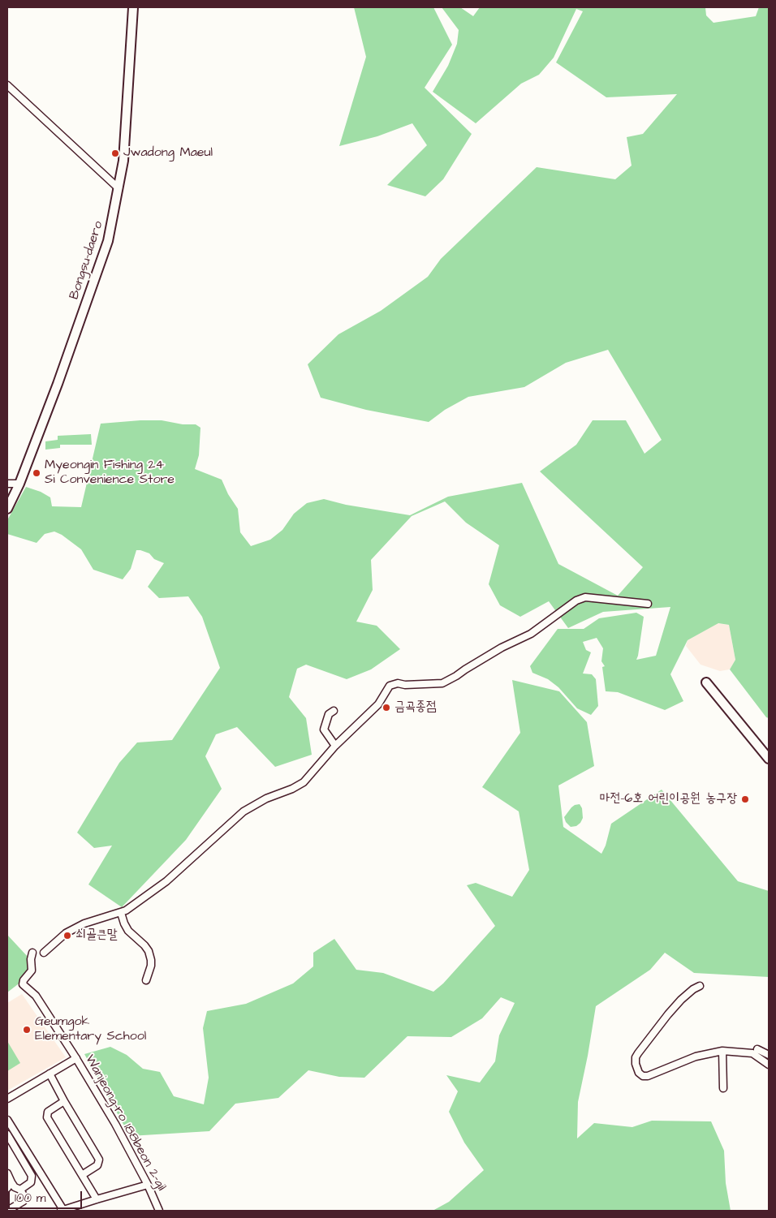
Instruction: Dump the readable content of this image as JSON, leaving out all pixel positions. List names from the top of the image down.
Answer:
{
  "streets": {
    "main road": ["Bongsu-daero"],
    "street": ["Wanjeong-ro 188beon 2-gil"]
  },
  "places": [
    "Jwadong Maeul",
    "Myeongin Fishing 24 Si Convenience Store",
    "금곡종점",
    "마전-6호 어린이공원 농구장",
    "쇠골큰말",
    "Geumgok Elementary School"
  ],
  "scale_bar": "100 m"
}
